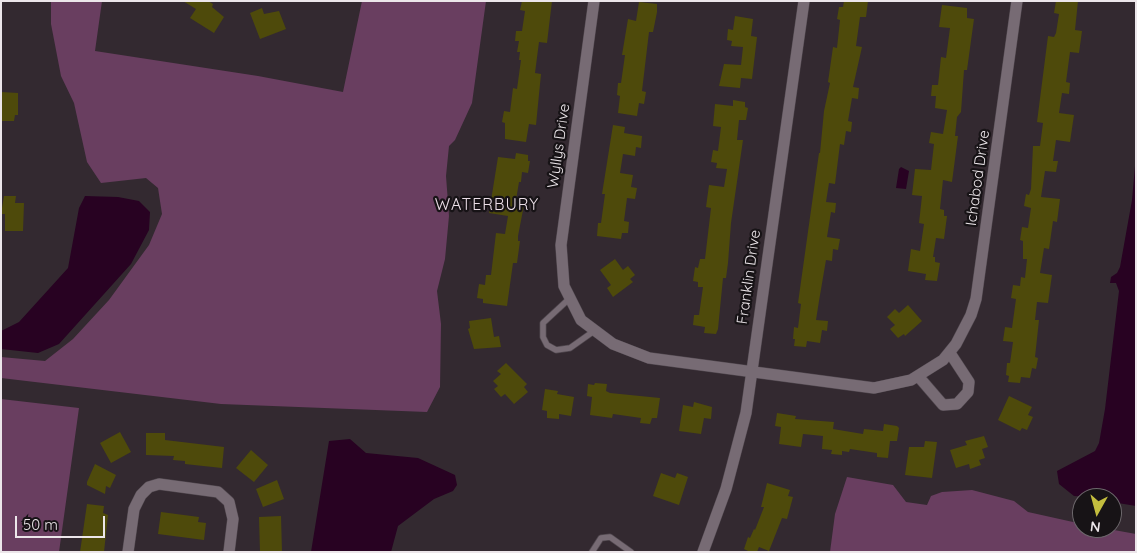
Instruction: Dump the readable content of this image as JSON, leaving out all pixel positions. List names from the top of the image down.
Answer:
{
  "streets": {
    "street": ["Wyllys Drive", "Ichabod Drive", "Franklin Drive"]
  },
  "crossings": [
    ["Wyllys Drive", "Ichabod Drive"],
    ["Wyllys Drive", "Franklin Drive"],
    ["Ichabod Drive", "Franklin Drive"]
  ],
  "districts": ["WATERBURY"],
  "scale_bar": "50 m",
  "north": "bottom"
}
